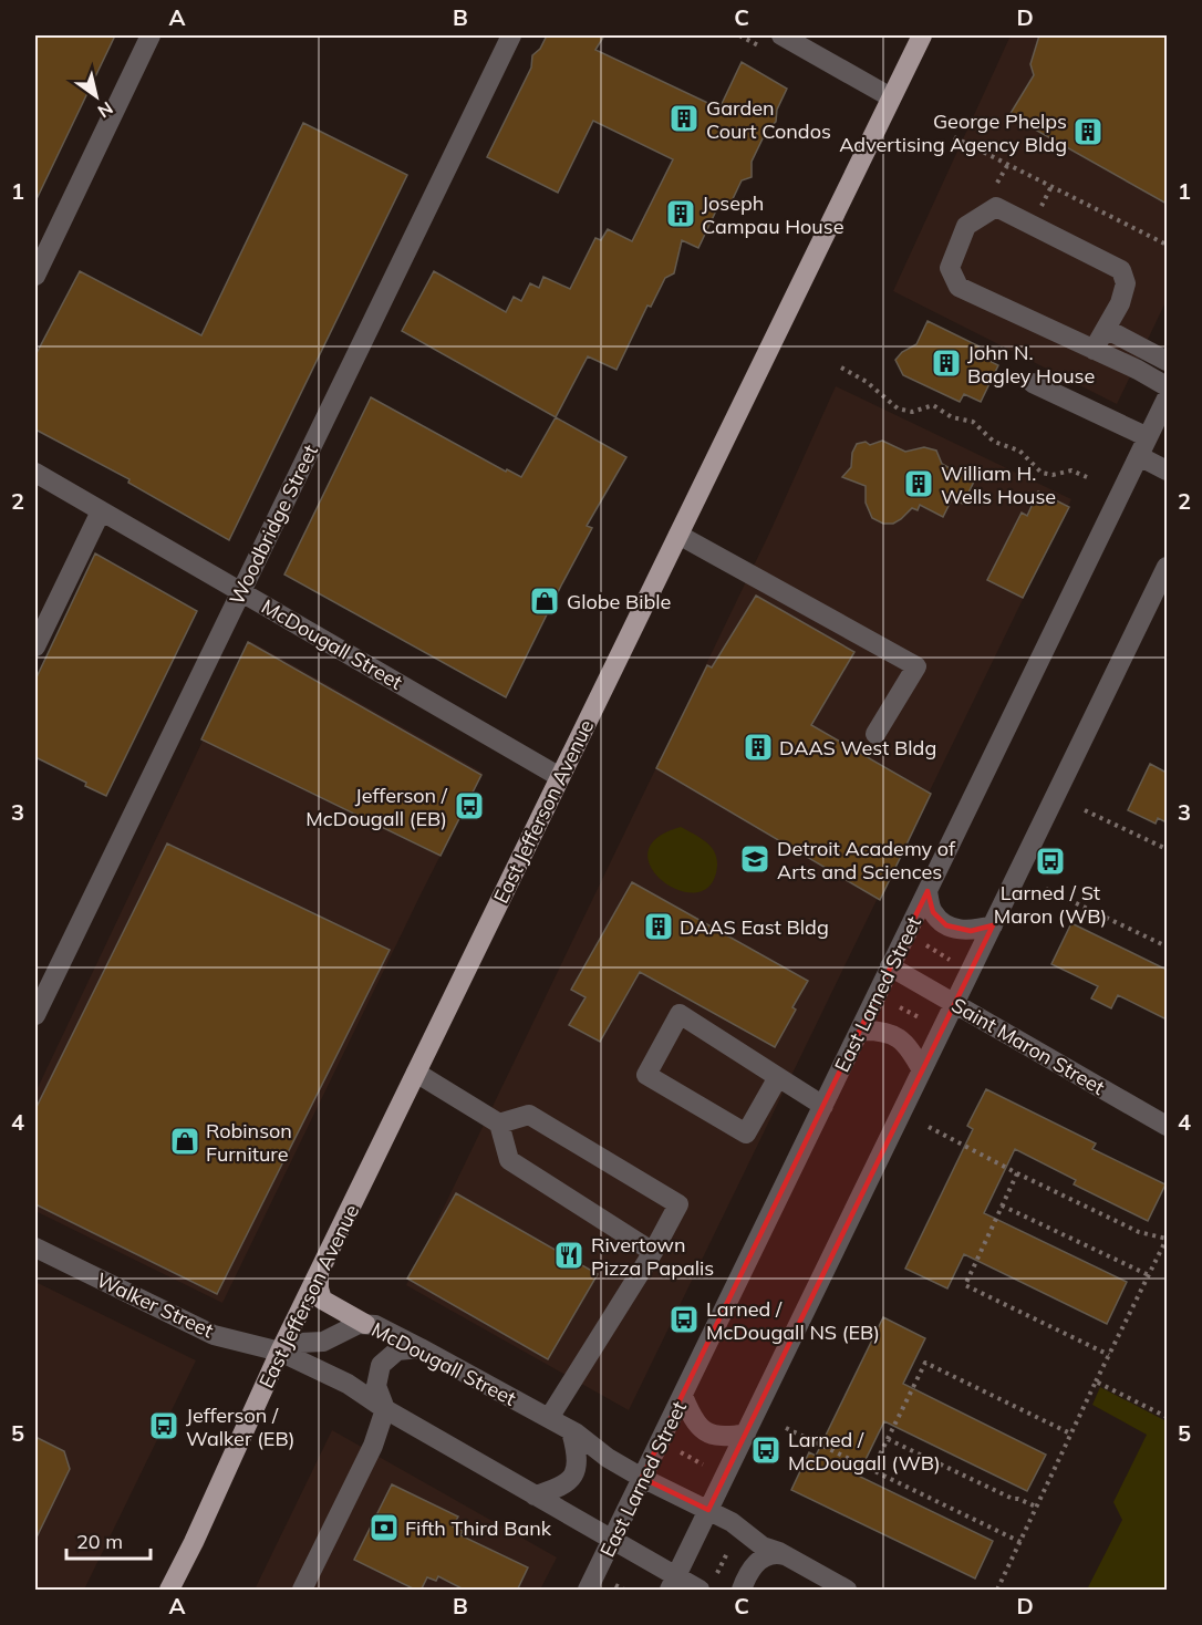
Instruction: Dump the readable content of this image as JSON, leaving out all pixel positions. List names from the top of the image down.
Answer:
{
  "streets": {
    "main road": ["East Jefferson Avenue"],
    "street": [
      "Woodbridge Street",
      "McDougall Street",
      "East Larned Street",
      "Saint Maron Street",
      "Walker Street"
    ]
  },
  "crossings": [
    ["Woodbridge Street", "McDougall Street"],
    ["McDougall Street", "East Jefferson Avenue"],
    ["McDougall Street", "East Larned Street"],
    ["McDougall Street", "Walker Street"],
    ["East Jefferson Avenue", "Walker Street"],
    ["East Larned Street", "Saint Maron Street"]
  ],
  "places": {
    "building": [
      "Garden Court Condos",
      "George Phelps Advertising Agency Bldg",
      "Joseph Campau House",
      "John N. Bagley House",
      "William H. Wells House",
      "DAAS West Bldg",
      "DAAS East Bldg"
    ],
    "shop": ["Globe Bible", "Robinson Furniture"],
    "bus stop": [
      "Jefferson / McDougall (EB)",
      "Larned / St Maron (WB)",
      "Larned / McDougall NS (EB)",
      "Jefferson / Walker (EB)",
      "Larned / McDougall (WB)"
    ],
    "school or university": ["Detroit Academy of Arts and Sciences"],
    "restaurant": ["Rivertown Pizza Papalis"],
    "bank": ["Fifth Third Bank"]
  },
  "scale_bar": "20 m",
  "north": "bottom right",
  "grid": {
    "columns": [
      "A",
      "B",
      "C",
      "D"
    ],
    "rows": [
      "1",
      "2",
      "3",
      "4",
      "5"
    ]
  }
}
